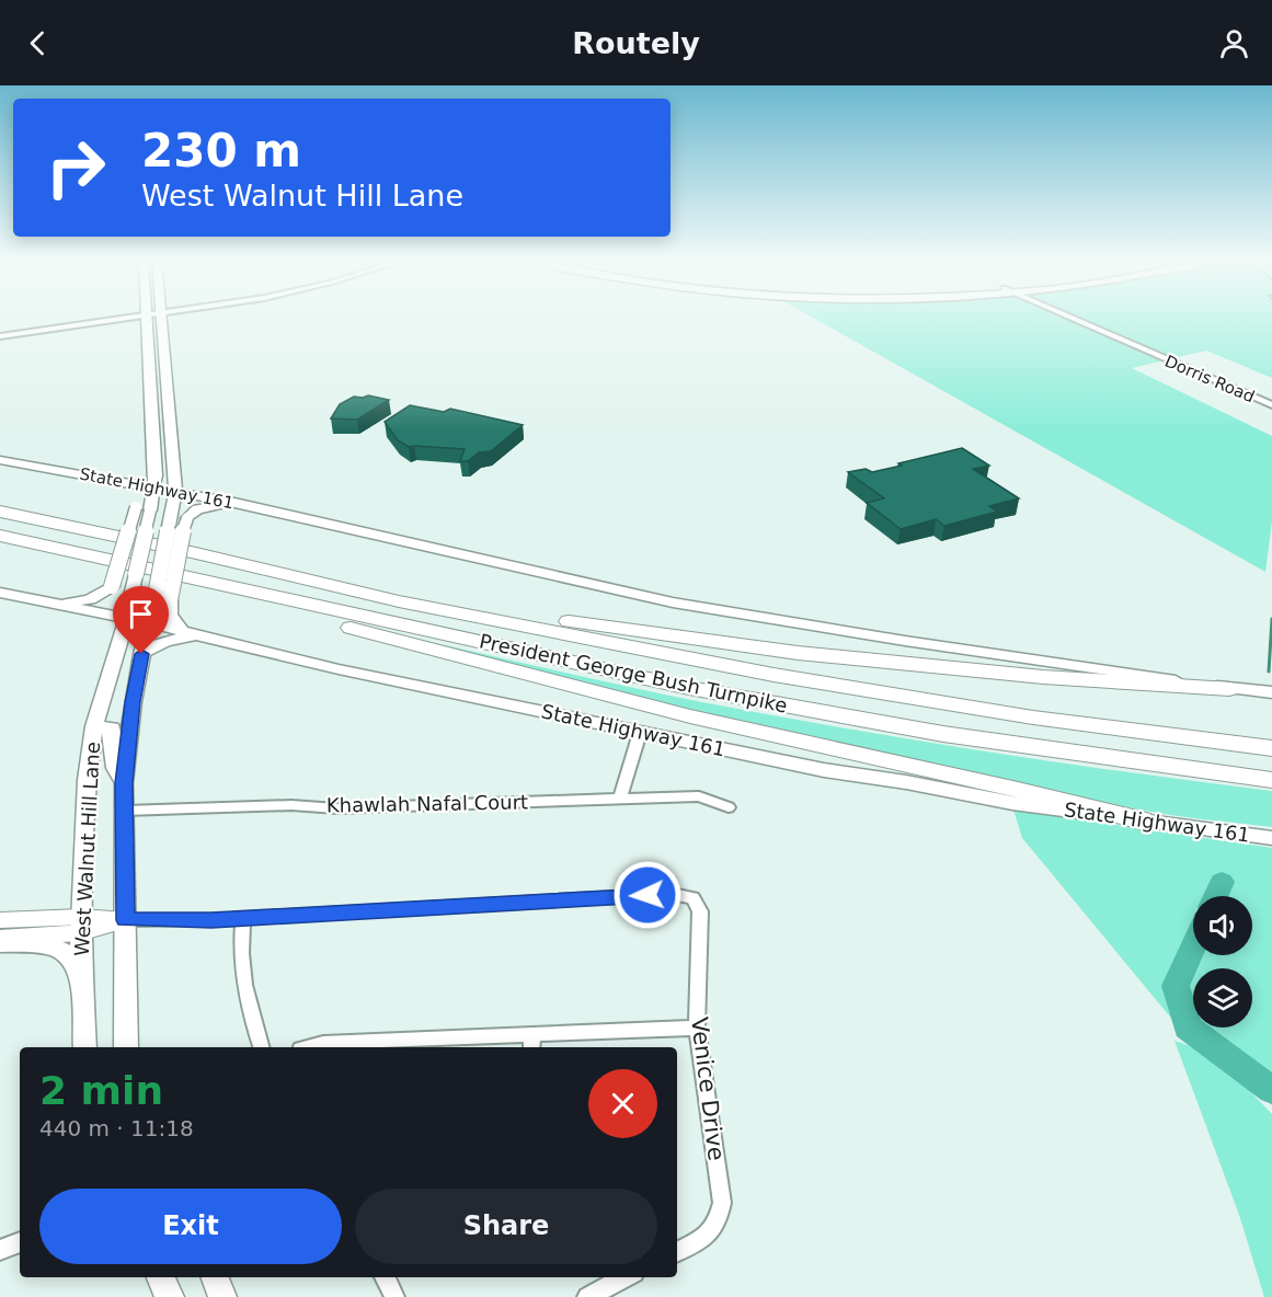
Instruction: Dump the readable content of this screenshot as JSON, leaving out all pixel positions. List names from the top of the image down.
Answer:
{
  "streets": {
    "highway": ["President George Bush Turnpike"],
    "main road": ["State Highway 161", "West Walnut Hill Lane"],
    "street": ["Dorris Road", "Khawlah Nafal Court", "Venice Drive"]
  },
  "crossings": [
    ["State Highway 161", "West Walnut Hill Lane"],
    ["Khawlah Nafal Court", "West Walnut Hill Lane"]
  ],
  "page": {
    "header": "Routely",
    "turn": ["230 m", "West Walnut Hill Lane"],
    "heading": ["2 min", "440 m · 11:18"],
    "buttons": ["Exit", "Share"]
  }
}
